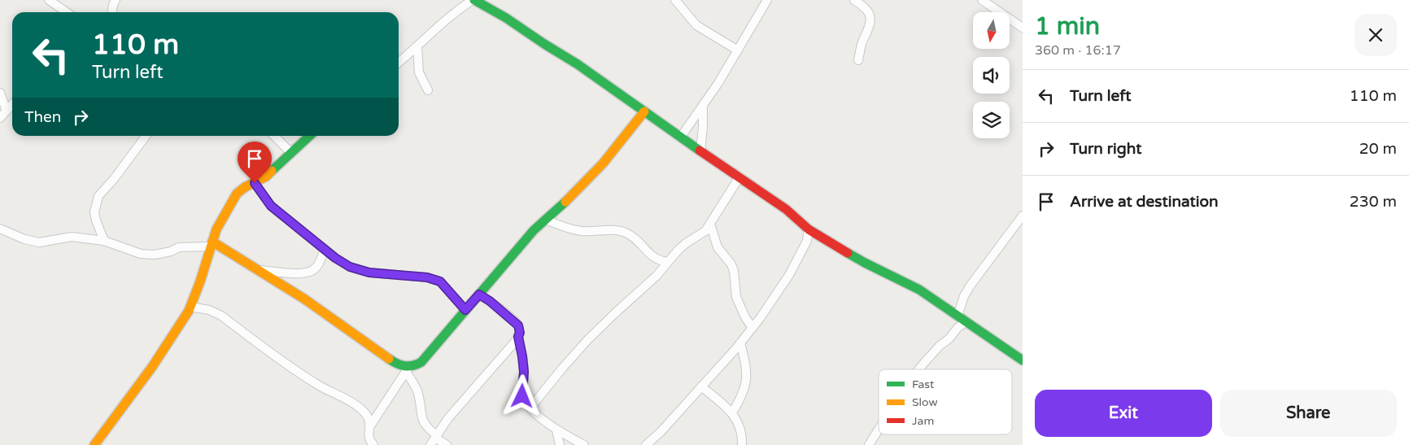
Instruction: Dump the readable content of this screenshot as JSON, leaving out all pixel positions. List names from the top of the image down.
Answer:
{
  "legend": ["Fast", "Slow", "Jam"],
  "north": "bottom",
  "page": {
    "heading": ["1 min", "360 m · 16:17"],
    "turn": ["110 m", "Turn left"],
    "list": [
      {
        "name": "Turn left",
        "value": "110 m"
      },
      {
        "name": "Turn right",
        "value": "20 m"
      },
      {
        "name": "Arrive at destination",
        "value": "230 m"
      }
    ],
    "then": "Then",
    "buttons": ["Exit", "Share"]
  }
}
